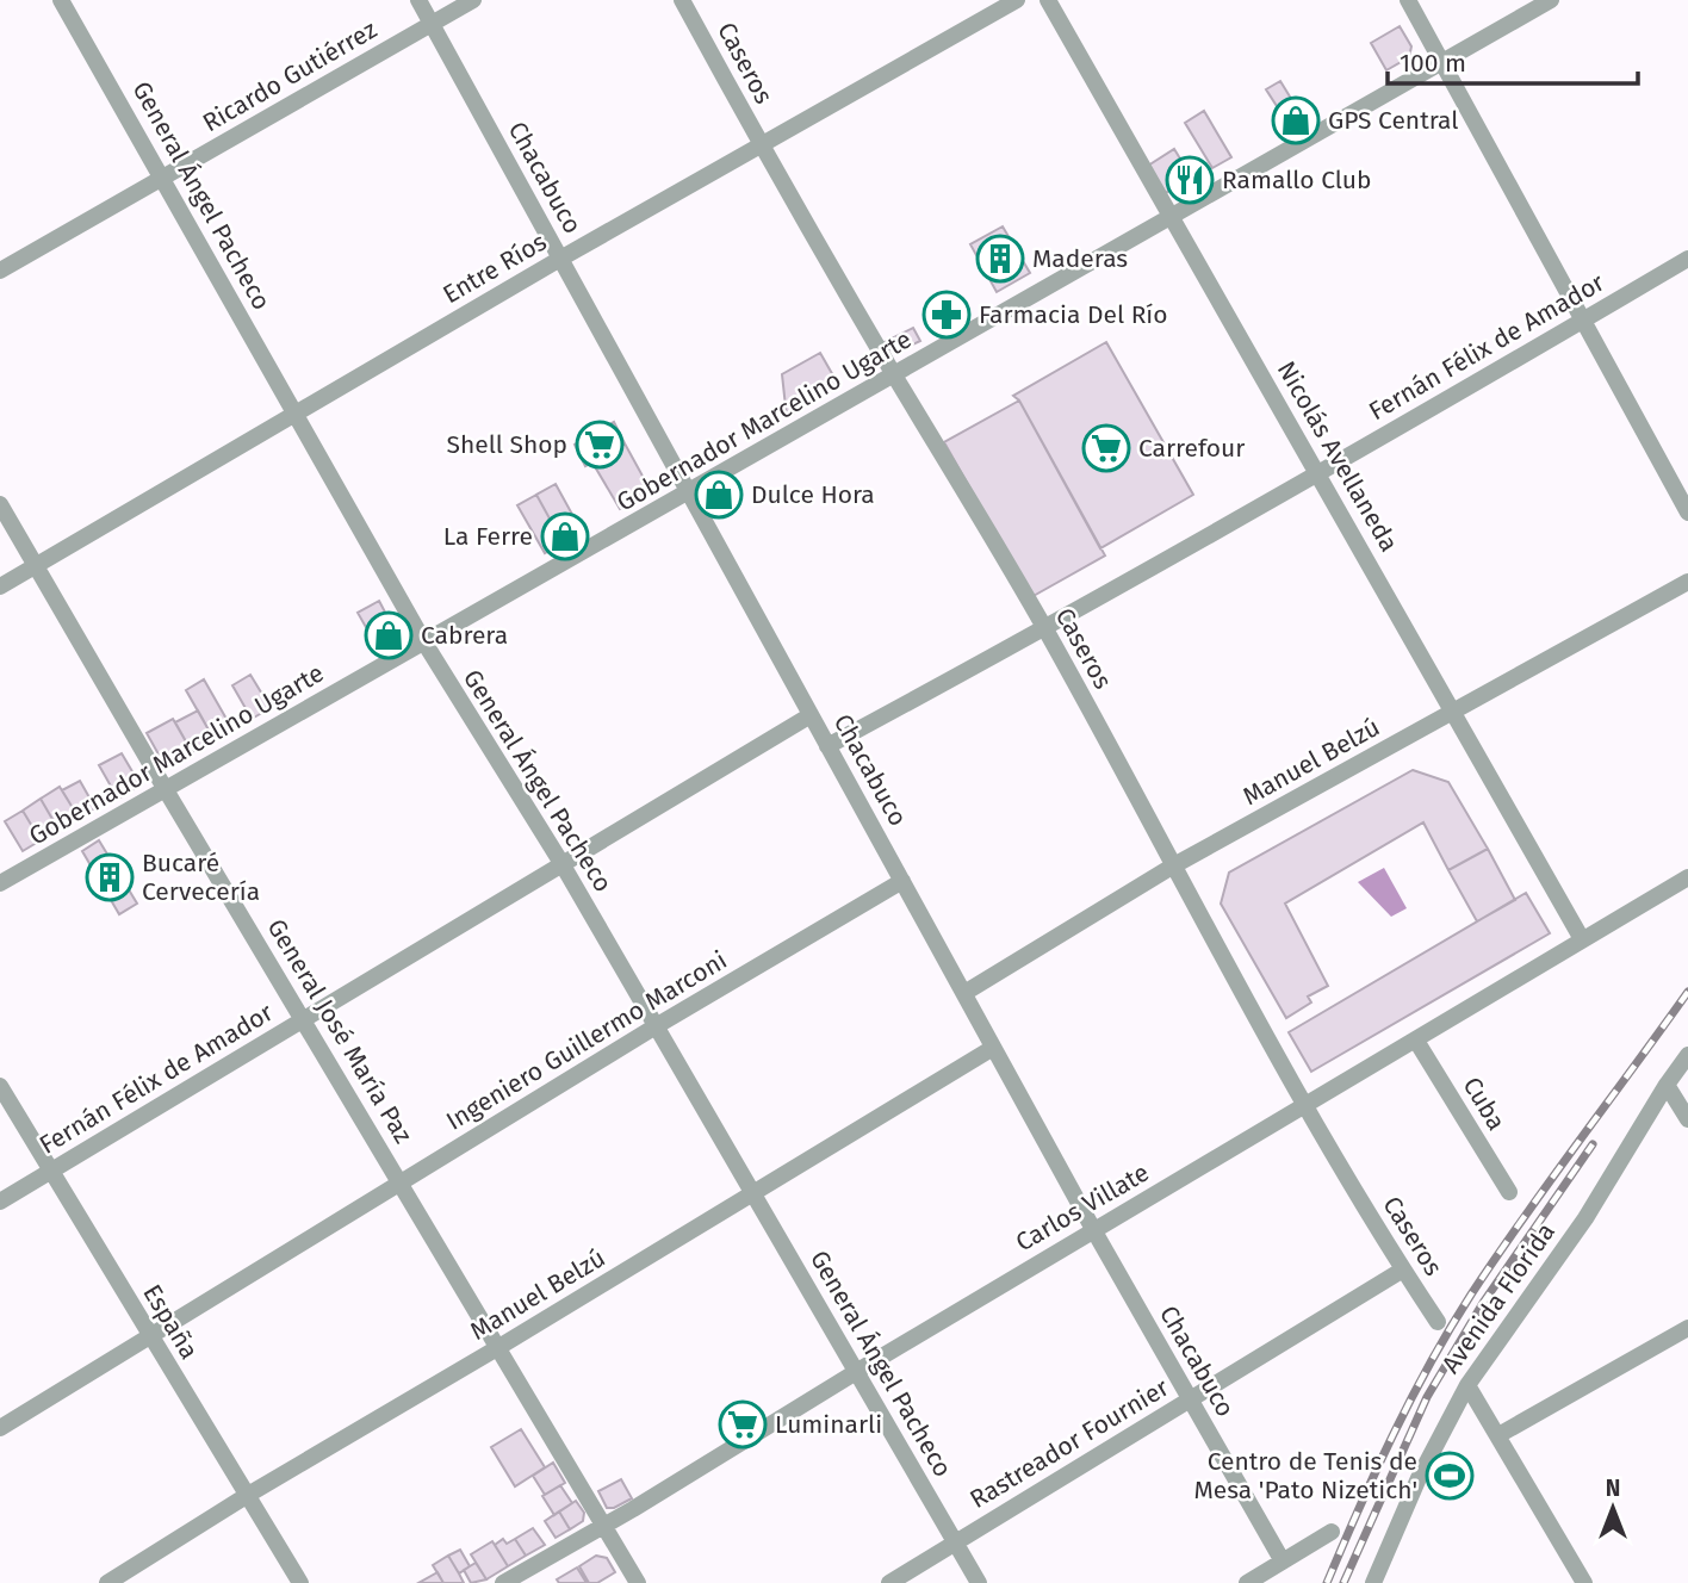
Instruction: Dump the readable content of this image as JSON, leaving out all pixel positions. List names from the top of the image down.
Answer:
{
  "streets": {
    "street": [
      "Caseros",
      "Ricardo Gutiérrez",
      "Chacabuco",
      "General Ángel Pacheco",
      "Entre Ríos",
      "Fernán Félix de Amador",
      "Gobernador Marcelino Ugarte",
      "Nicolás Avellaneda",
      "Manuel Belzú",
      "General José María Paz",
      "Ingeniero Guillermo Marconi",
      "Cuba",
      "Carlos Villate",
      "Avenida Florida",
      "España",
      "Rastreador Fournier"
    ]
  },
  "crossings": [
    ["Caseros", "Entre Ríos"],
    ["Caseros", "Fernán Félix de Amador"],
    ["Caseros", "Gobernador Marcelino Ugarte"],
    ["Caseros", "Manuel Belzú"],
    ["Caseros", "Carlos Villate"],
    ["Caseros", "Rastreador Fournier"],
    ["Ricardo Gutiérrez", "Chacabuco"],
    ["Ricardo Gutiérrez", "General Ángel Pacheco"],
    ["Chacabuco", "Entre Ríos"],
    ["Chacabuco", "Fernán Félix de Amador"],
    ["Chacabuco", "Gobernador Marcelino Ugarte"],
    ["Chacabuco", "Manuel Belzú"],
    ["Chacabuco", "Ingeniero Guillermo Marconi"],
    ["Chacabuco", "Carlos Villate"],
    ["Chacabuco", "Rastreador Fournier"],
    ["General Ángel Pacheco", "Entre Ríos"],
    ["General Ángel Pacheco", "Fernán Félix de Amador"],
    ["General Ángel Pacheco", "Gobernador Marcelino Ugarte"],
    ["General Ángel Pacheco", "Manuel Belzú"],
    ["General Ángel Pacheco", "Ingeniero Guillermo Marconi"],
    ["General Ángel Pacheco", "Carlos Villate"],
    ["General Ángel Pacheco", "Rastreador Fournier"],
    ["Entre Ríos", "General José María Paz"],
    ["Fernán Félix de Amador", "Nicolás Avellaneda"],
    ["Fernán Félix de Amador", "General José María Paz"],
    ["Fernán Félix de Amador", "España"],
    ["Gobernador Marcelino Ugarte", "Nicolás Avellaneda"],
    ["Gobernador Marcelino Ugarte", "General José María Paz"],
    ["Nicolás Avellaneda", "Manuel Belzú"],
    ["Nicolás Avellaneda", "Carlos Villate"],
    ["Manuel Belzú", "General José María Paz"],
    ["Manuel Belzú", "España"],
    ["General José María Paz", "Ingeniero Guillermo Marconi"],
    ["General José María Paz", "Carlos Villate"],
    ["Ingeniero Guillermo Marconi", "España"],
    ["Cuba", "Carlos Villate"]
  ],
  "places": {
    "shop": [
      "GPS Central",
      "Dulce Hora",
      "La Ferre",
      "Cabrera"
    ],
    "restaurant": ["Ramallo Club"],
    "building": ["Maderas", "Bucaré Cervecería"],
    "pharmacy": ["Farmacia Del Río"],
    "supermarket": ["Shell Shop", "Carrefour", "Luminarli"],
    "sports": ["Centro de Tenis de Mesa 'Pato Nizetich'"]
  },
  "scale_bar": "100 m",
  "north": "top"
}
